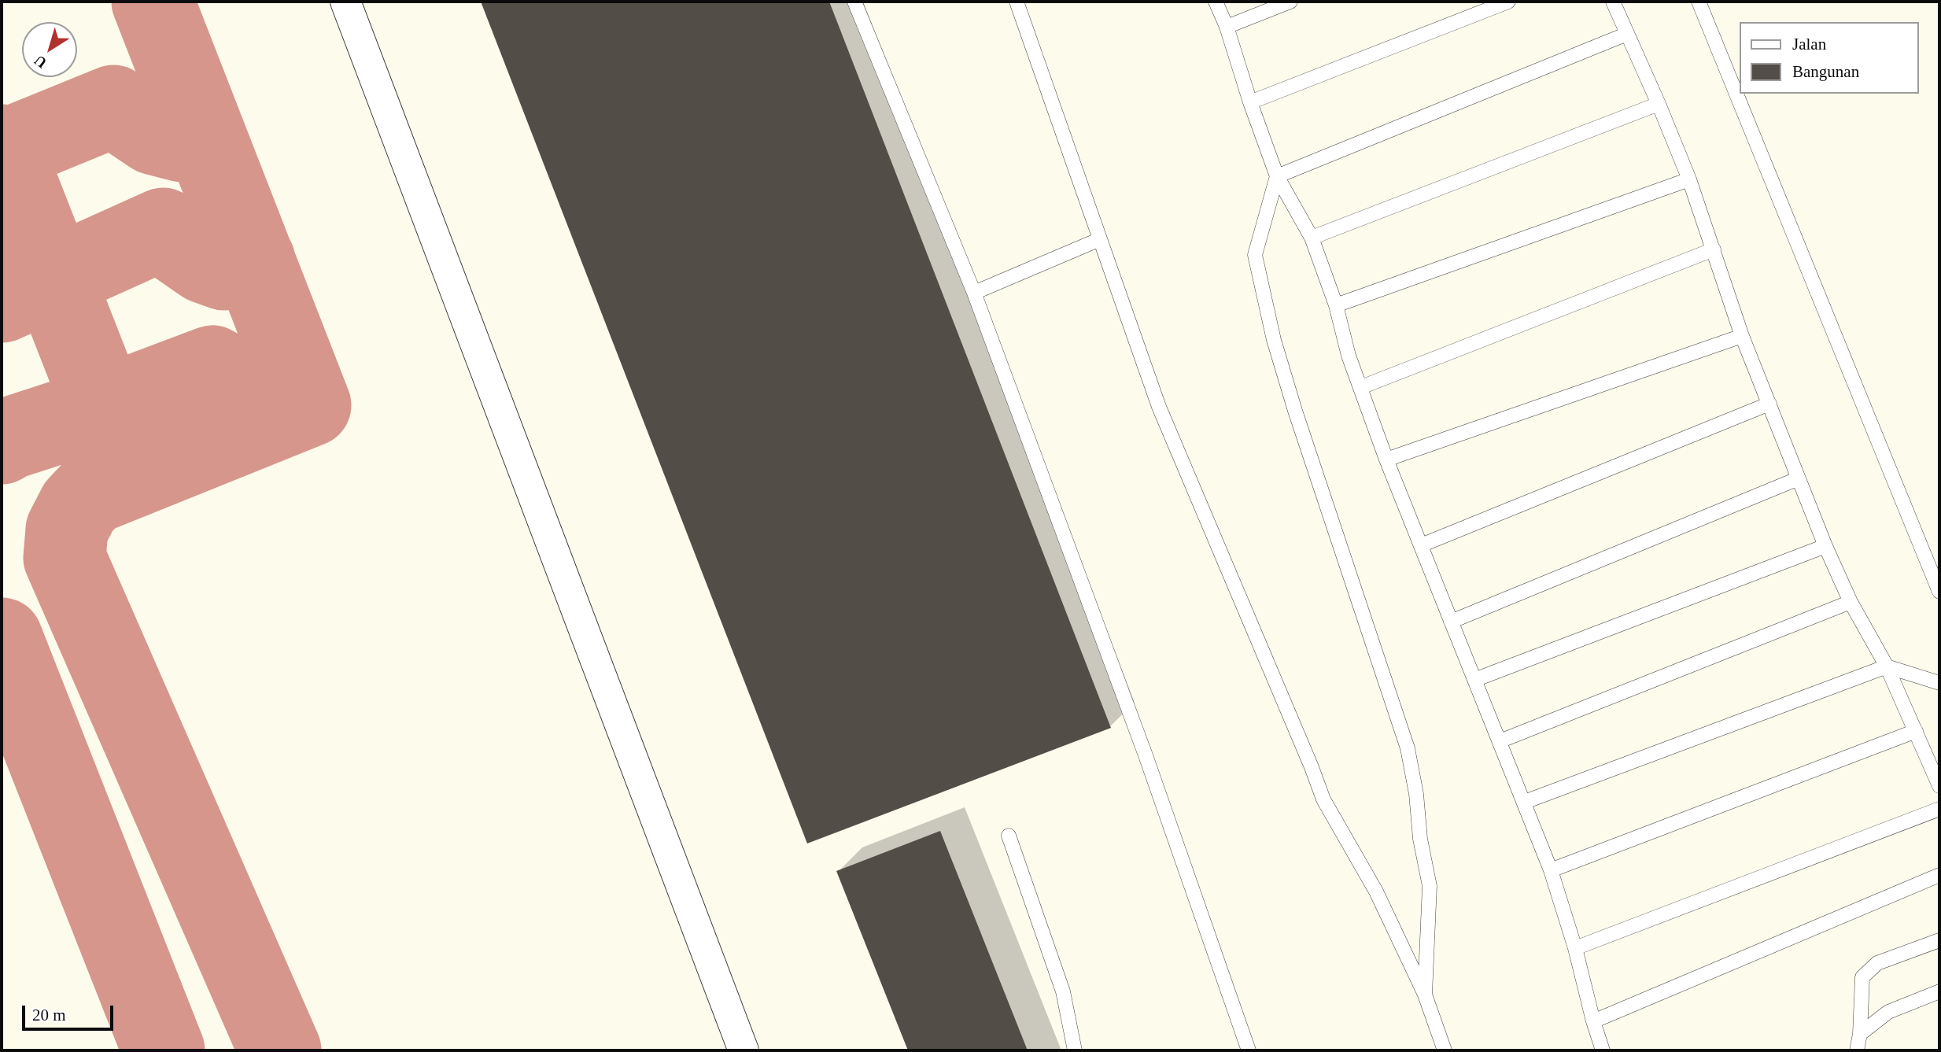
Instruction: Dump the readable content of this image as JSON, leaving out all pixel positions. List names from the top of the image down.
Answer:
{
  "legend": ["Jalan", "Bangunan"],
  "scale_bar": "20 m",
  "north": "bottom left"
}
